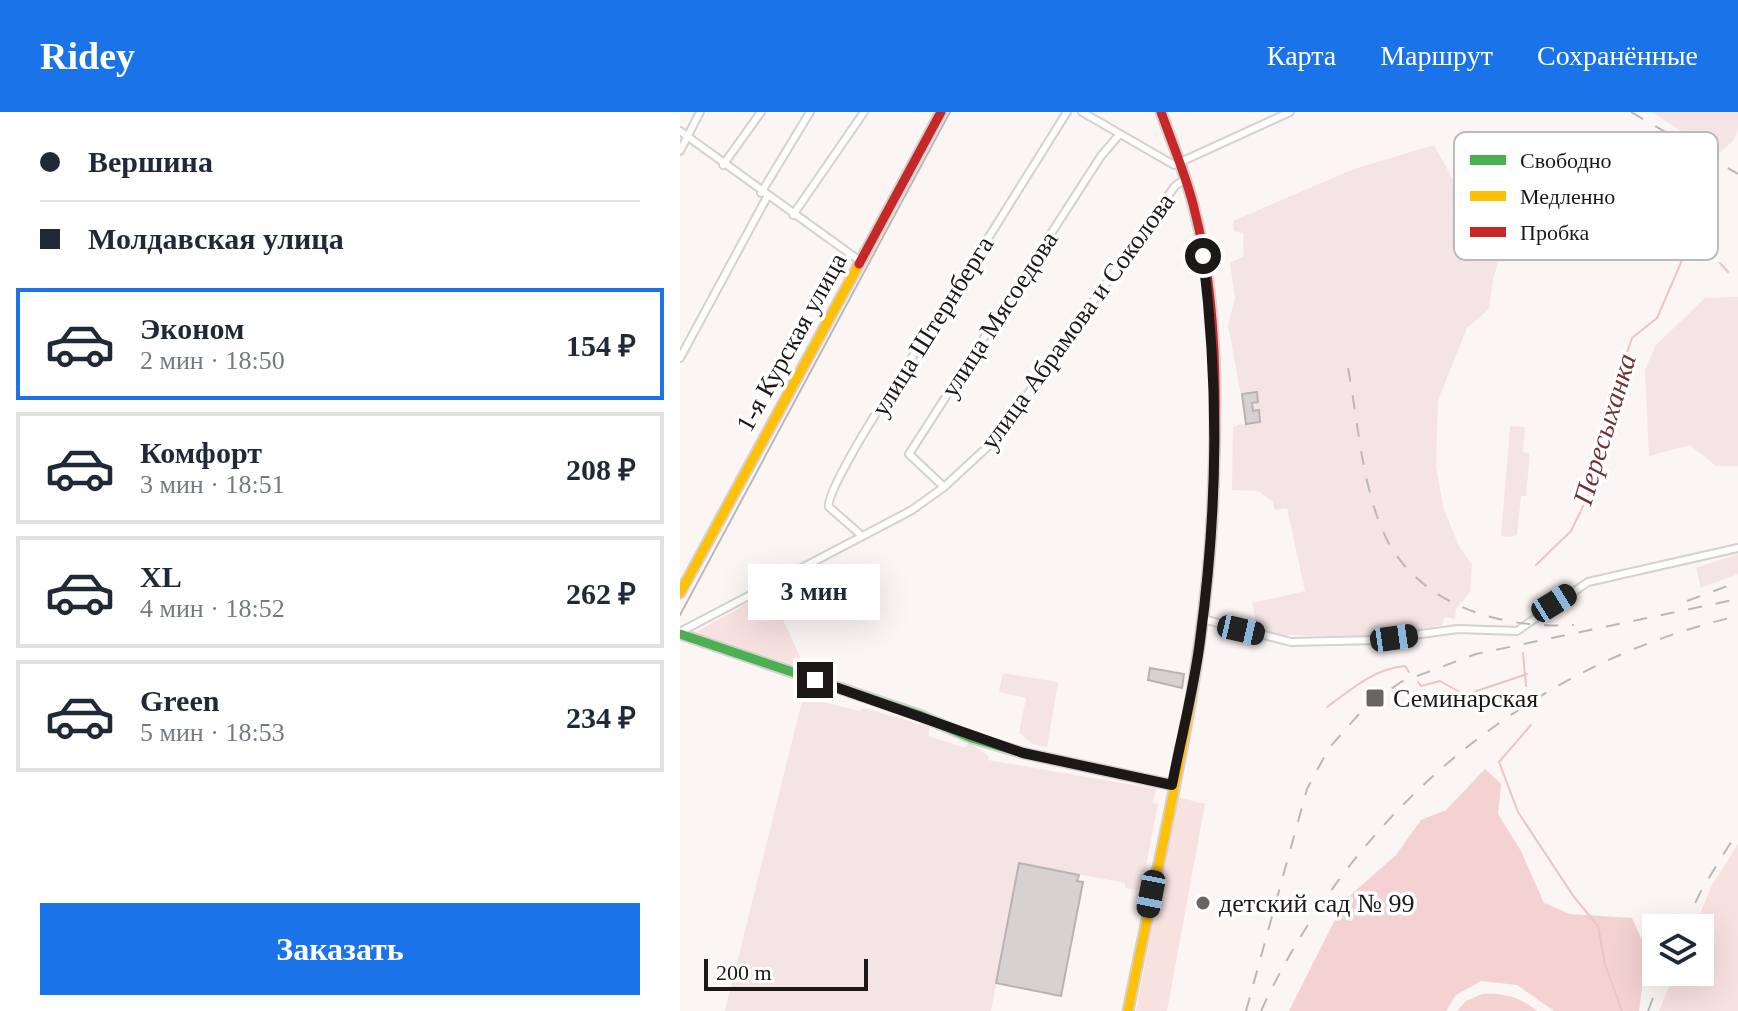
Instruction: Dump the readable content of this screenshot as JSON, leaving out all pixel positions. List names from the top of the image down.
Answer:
{
  "streets": {
    "street": [
      "улица Мясоедова",
      "улица Абрамова и Соколова",
      "улица Штернберга",
      "1-я Курская улица"
    ]
  },
  "crossings": [
    ["улица Мясоедова", "улица Абрамова и Соколова"],
    ["улица Абрамова и Соколова", "улица Штернберга"]
  ],
  "water": ["Пересыханка"],
  "places": {
    "transit": ["Семинарская"],
    "other": ["детский сад № 99"]
  },
  "legend": ["Свободно", "Медленно", "Пробка"],
  "scale_bar": "200 m",
  "page": {
    "header": "Ridey",
    "nav": ["Карта", "Маршрут", "Сохранённые"],
    "banner": ["Вершина", "Молдавская улица"],
    "list": [
      {
        "name": "Эконом",
        "note": "2 мин · 18:50",
        "value": "154 ₽"
      },
      {
        "name": "Комфорт",
        "note": "3 мин · 18:51",
        "value": "208 ₽"
      },
      {
        "name": "XL",
        "note": "4 мин · 18:52",
        "value": "262 ₽"
      },
      {
        "name": "Green",
        "note": "5 мин · 18:53",
        "value": "234 ₽"
      }
    ],
    "bubble": "3 мин",
    "buttons": "Заказать",
    "scale": "200 m"
  }
}
